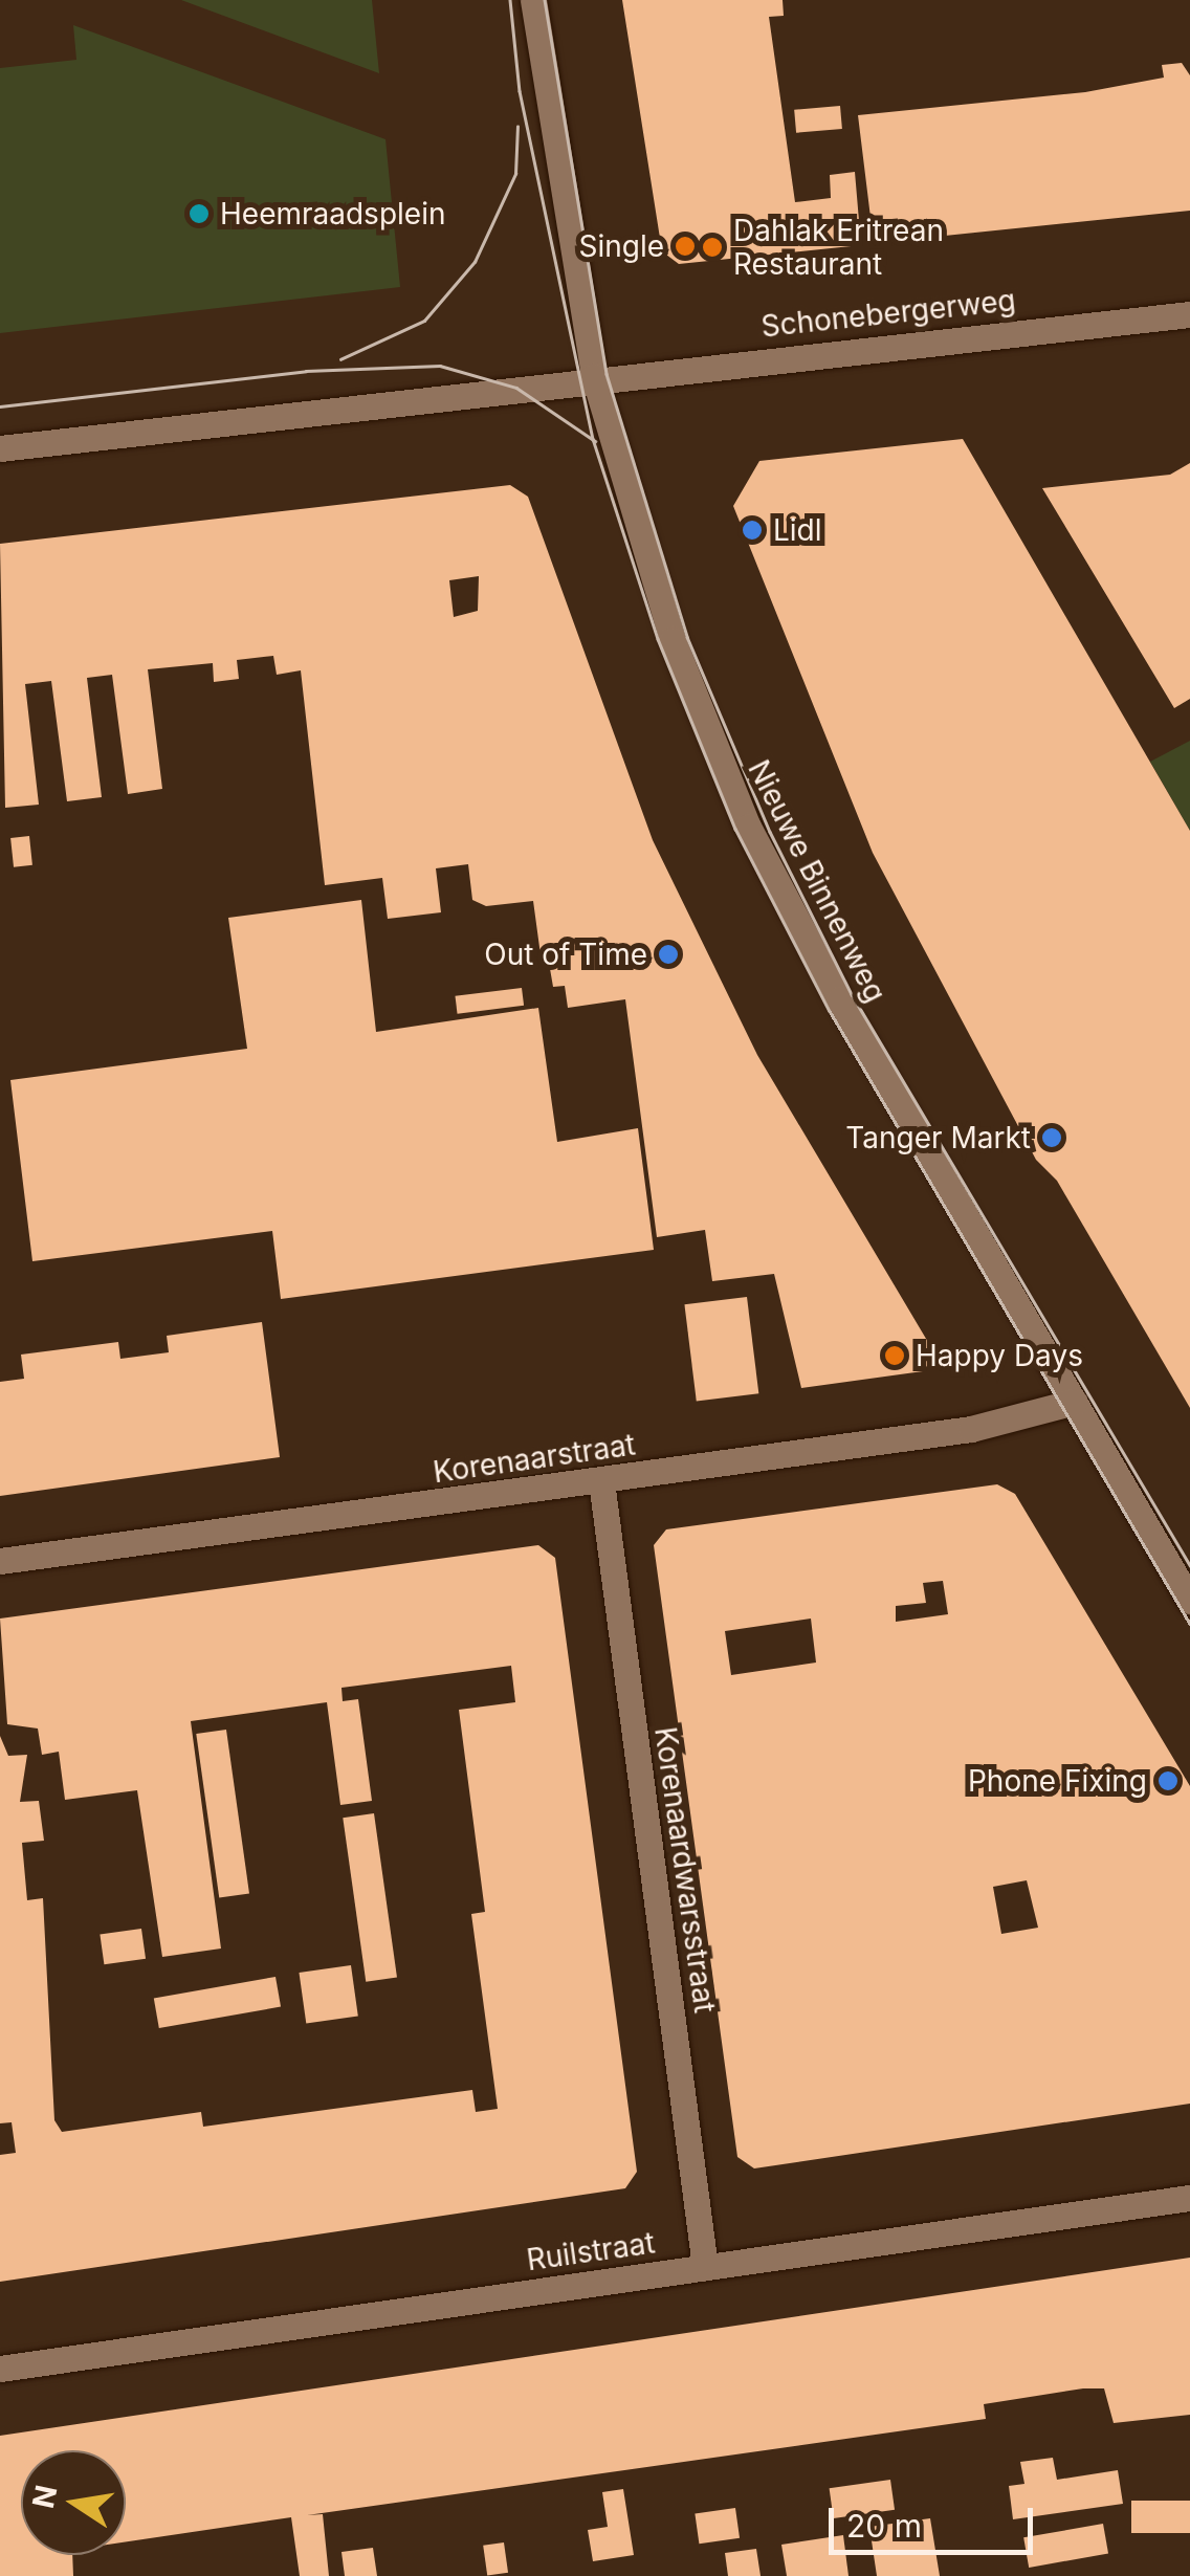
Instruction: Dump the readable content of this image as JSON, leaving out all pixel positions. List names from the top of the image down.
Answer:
{
  "streets": {
    "street": [
      "Schonebergerweg",
      "Nieuwe Binnenweg",
      "Korenaarstraat",
      "Korenaardwarsstraat",
      "Ruilstraat"
    ]
  },
  "crossings": [
    ["Schonebergerweg", "Nieuwe Binnenweg"],
    ["Nieuwe Binnenweg", "Korenaarstraat"],
    ["Korenaarstraat", "Korenaardwarsstraat"],
    ["Korenaardwarsstraat", "Ruilstraat"]
  ],
  "places": [
    "Heemraadsplein",
    "Single",
    "Dahlak Eritrean Restaurant",
    "Lidl",
    "Out of Time",
    "Tanger Markt",
    "Happy Days",
    "Phone Fixing"
  ],
  "scale_bar": "20 m",
  "north": "left"
}
